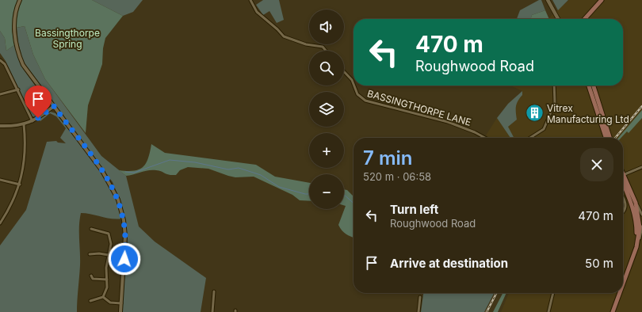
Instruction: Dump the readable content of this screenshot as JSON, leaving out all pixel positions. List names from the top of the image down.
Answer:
{
  "streets": {
    "street": ["BASSINGTHORPE LANE"]
  },
  "parks": ["Bassingthorpe Spring"],
  "places": {
    "building": ["Vitrex Manufacturing Ltd"]
  },
  "page": {
    "map_buttons": ["+", "−"],
    "turn": ["470 m", "Roughwood Road"],
    "heading": ["7 min", "520 m · 06:58"],
    "list": [
      {
        "name": "Turn left",
        "note": "Roughwood Road",
        "value": "470 m"
      },
      {
        "name": "Arrive at destination",
        "value": "50 m"
      }
    ]
  }
}
